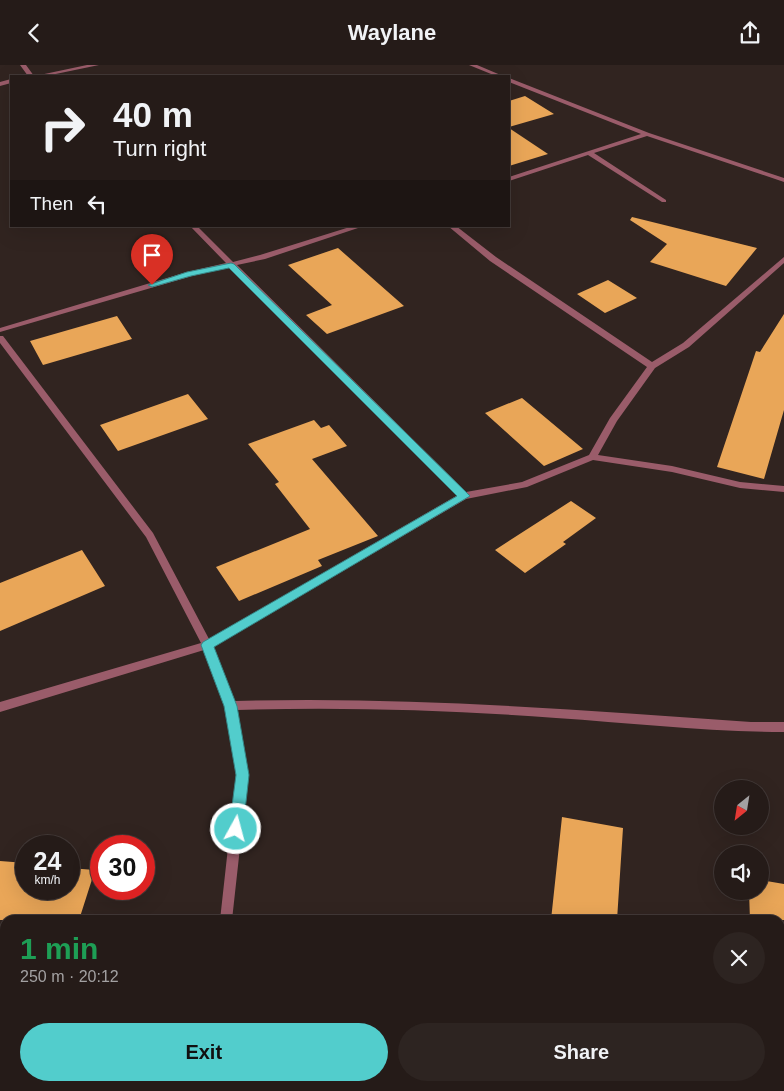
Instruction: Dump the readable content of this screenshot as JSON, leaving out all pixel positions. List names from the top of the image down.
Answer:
{
  "north": "bottom left",
  "page": {
    "header": "Waylane",
    "turn": ["40 m", "Turn right"],
    "then": "Then",
    "speed": "24 km/h",
    "limit": "30",
    "heading": ["1 min", "250 m · 20:12"],
    "buttons": ["Exit", "Share"]
  }
}
